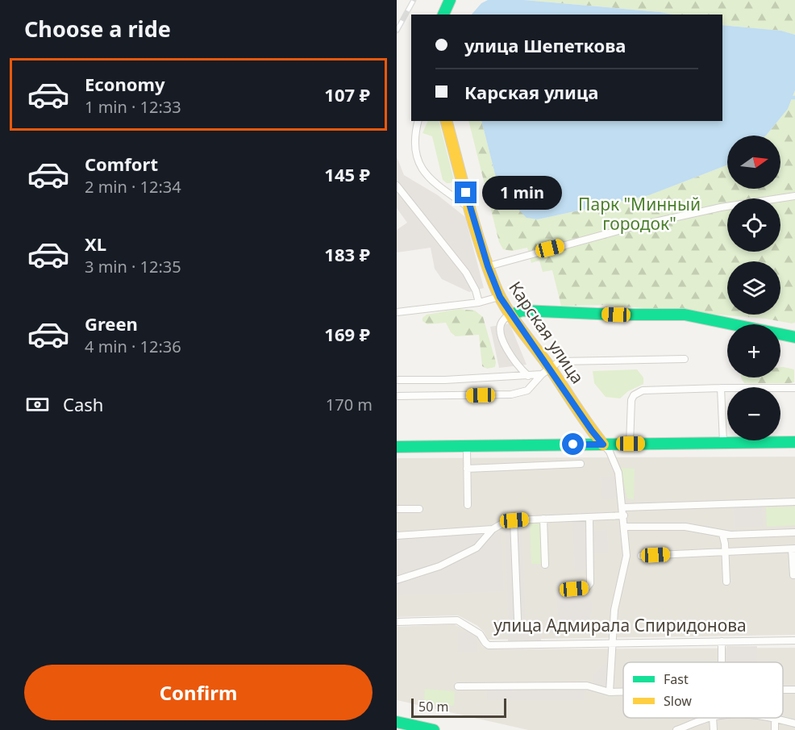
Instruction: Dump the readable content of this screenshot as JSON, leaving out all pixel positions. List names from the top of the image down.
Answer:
{
  "streets": {
    "main road": ["Карская улица"],
    "lane": ["улица Адмирала Спиридонова"]
  },
  "parks": ["Парк \"Минный городок\""],
  "legend": ["Fast", "Slow"],
  "scale_bar": "50 m",
  "north": "right",
  "page": {
    "heading": "Choose a ride",
    "banner": ["улица Шепеткова", "Карская улица"],
    "list": [
      {
        "name": "Economy",
        "note": "1 min · 12:33",
        "value": "107 ₽"
      },
      {
        "name": "Comfort",
        "note": "2 min · 12:34",
        "value": "145 ₽"
      },
      {
        "name": "XL",
        "note": "3 min · 12:35",
        "value": "183 ₽"
      },
      {
        "name": "Green",
        "note": "4 min · 12:36",
        "value": "169 ₽"
      }
    ],
    "map_buttons": ["+", "−"],
    "bubble": "1 min",
    "pay": ["Cash", "170 m"],
    "buttons": "Confirm",
    "scale": "50 m"
  }
}
